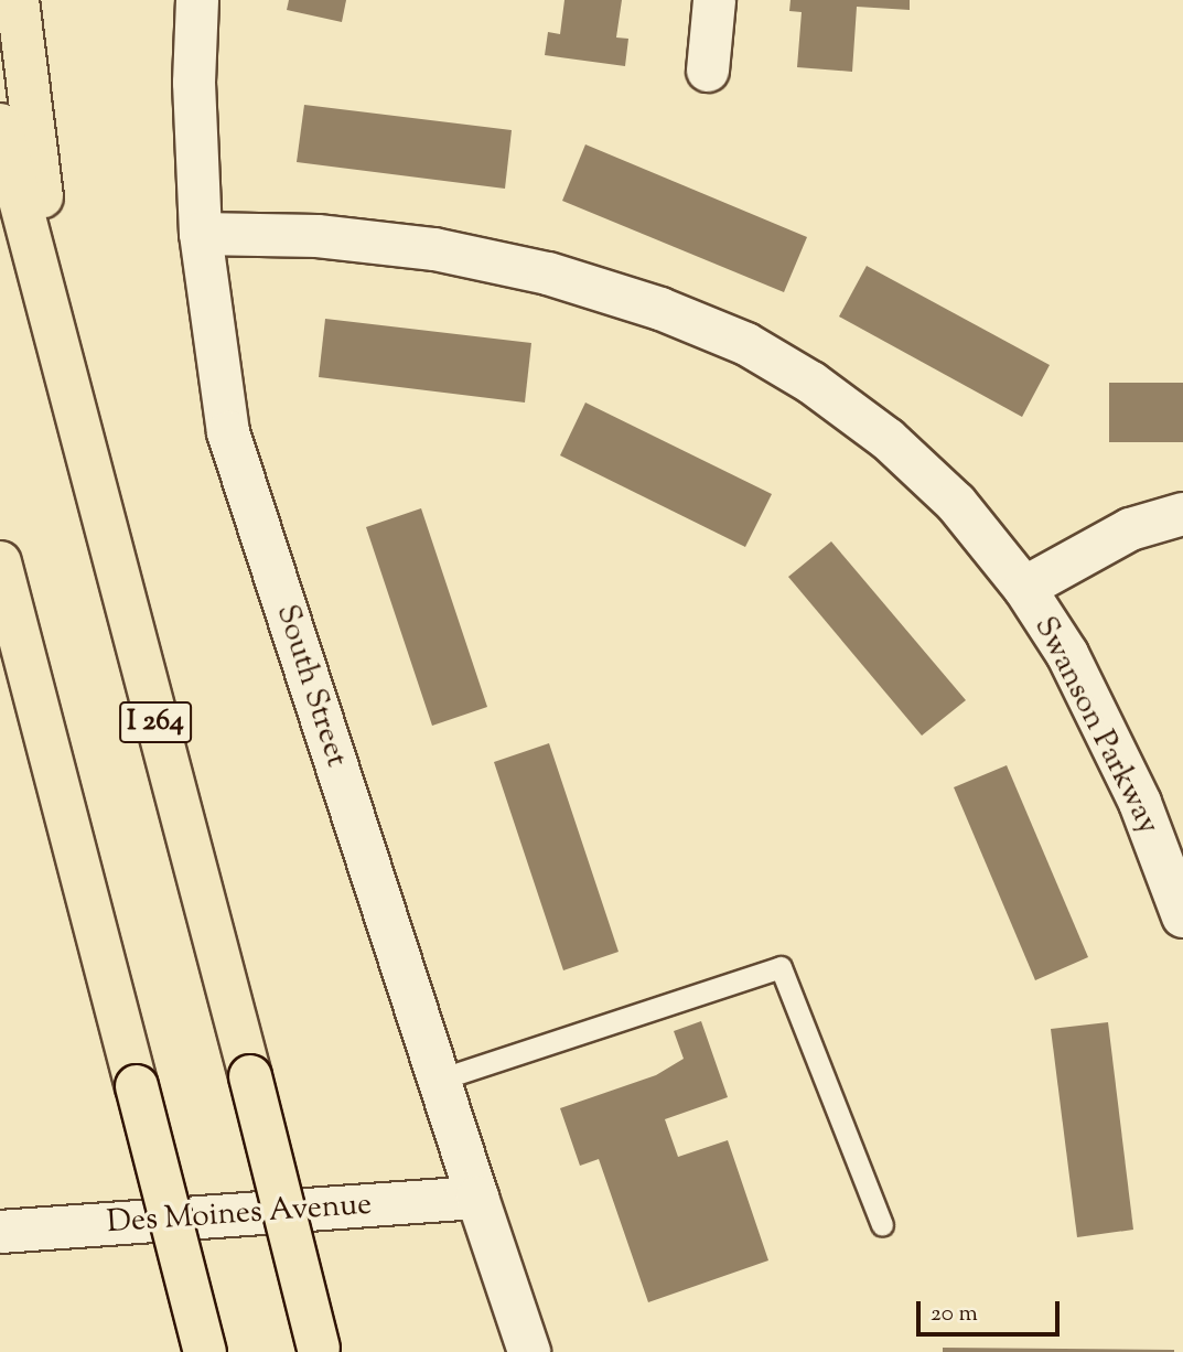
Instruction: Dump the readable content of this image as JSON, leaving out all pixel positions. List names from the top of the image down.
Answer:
{
  "streets": {
    "highway": ["I 264"],
    "street": ["South Street", "Swanson Parkway", "Des Moines Avenue"]
  },
  "crossings": [
    ["South Street", "Swanson Parkway"],
    ["South Street", "Des Moines Avenue"]
  ],
  "scale_bar": "20 m"
}
